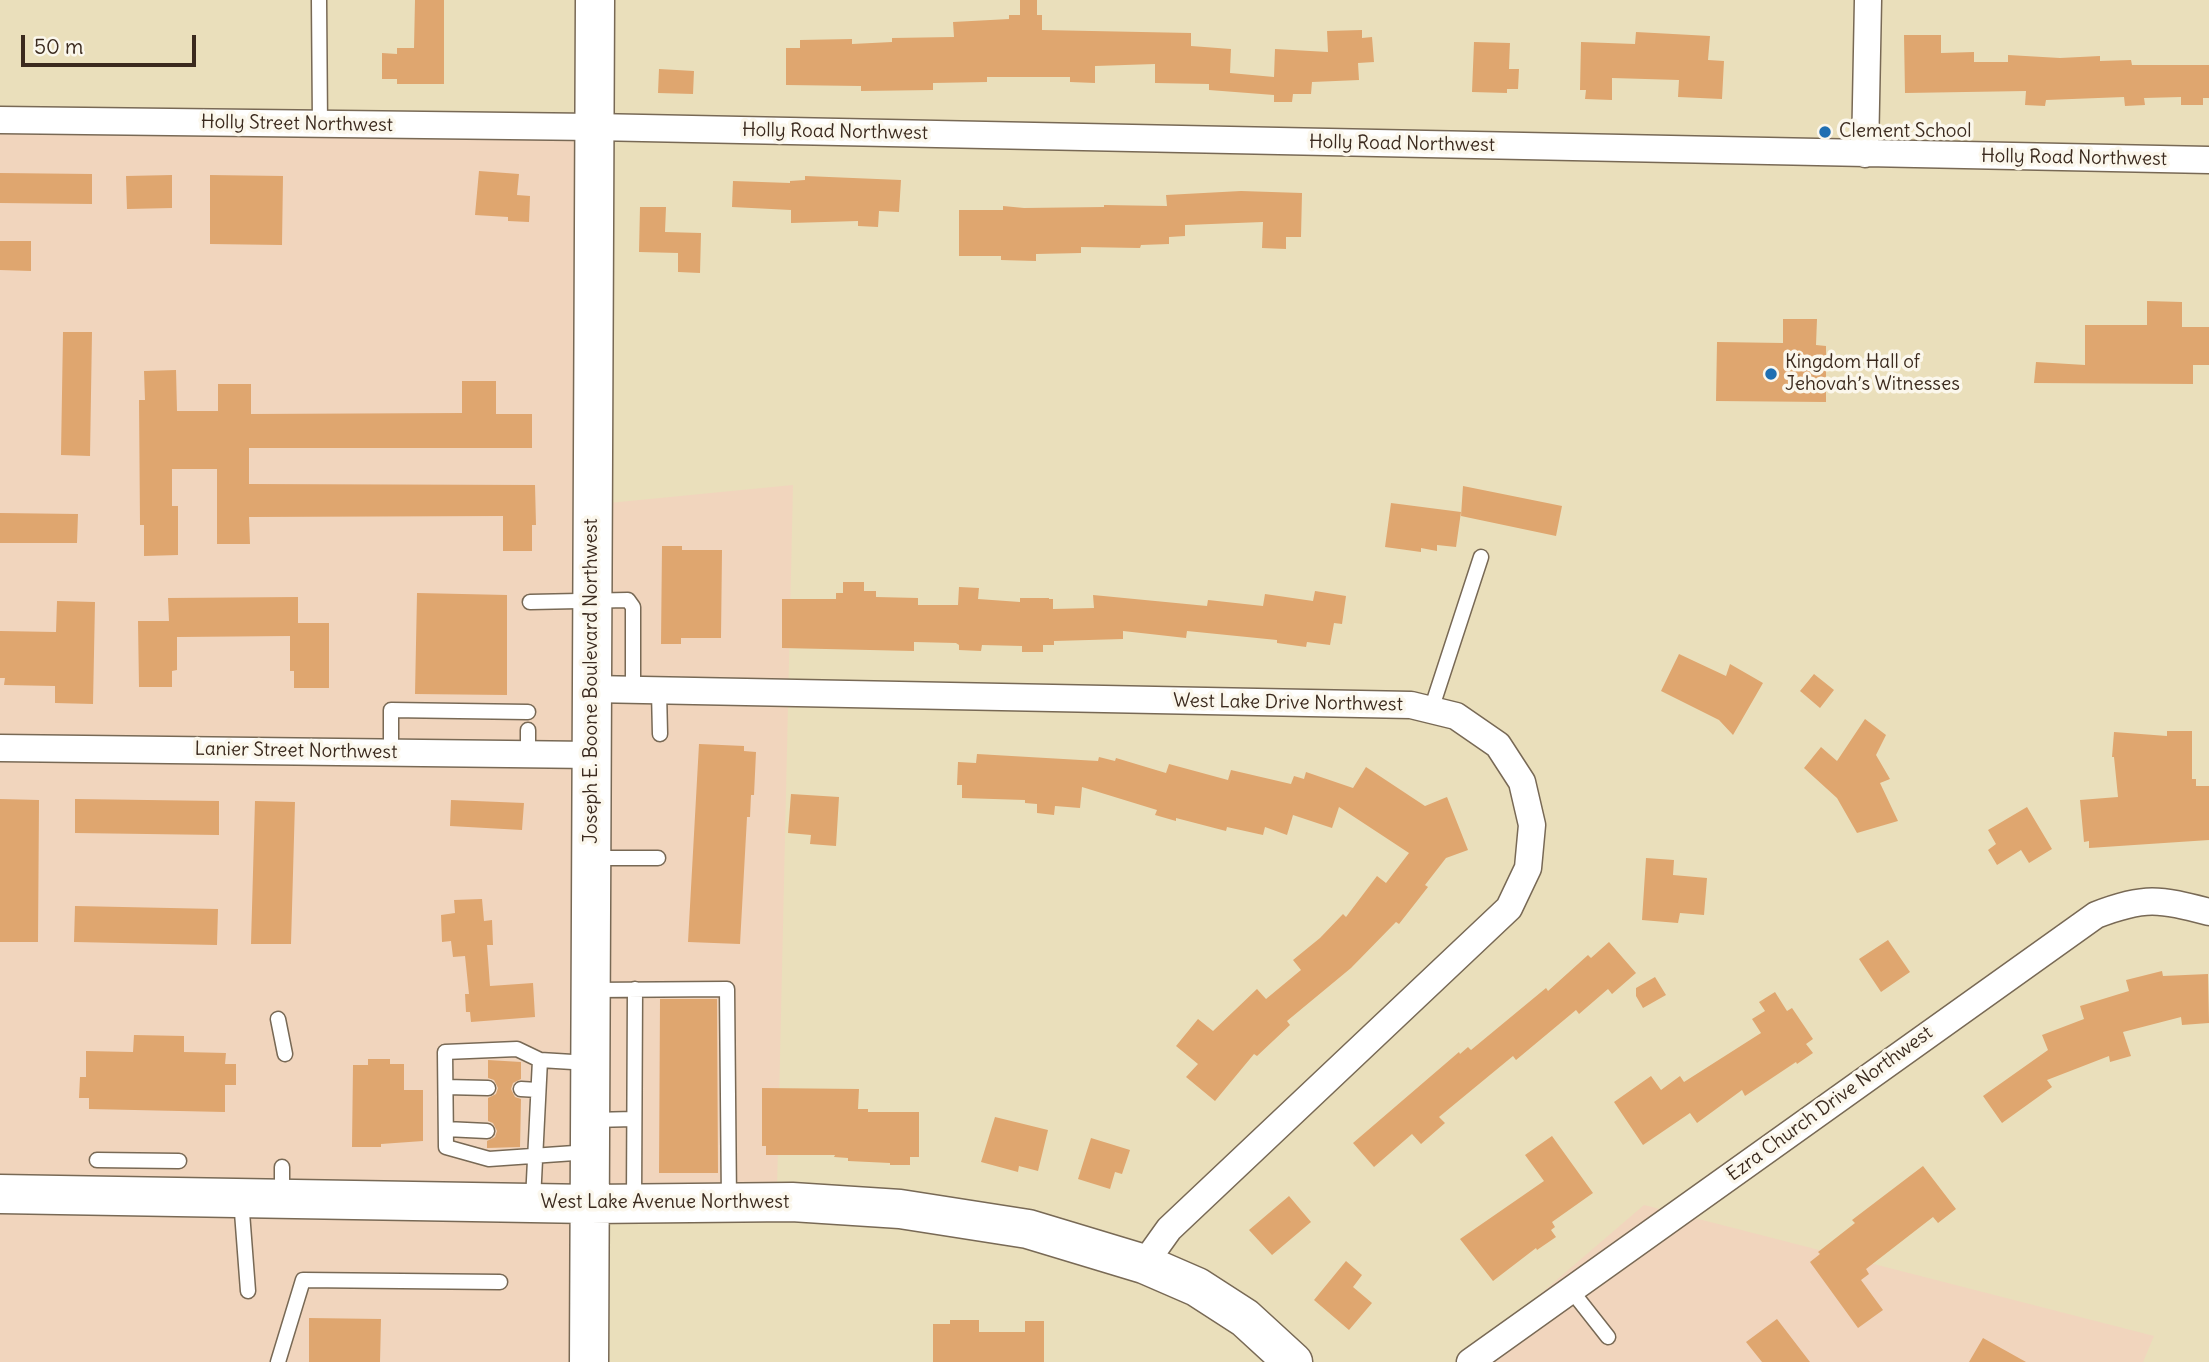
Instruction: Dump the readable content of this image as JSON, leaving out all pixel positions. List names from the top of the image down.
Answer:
{
  "streets": {
    "main road": ["Joseph E. Boone Boulevard Northwest", "West Lake Avenue Northwest"],
    "street": [
      "Holly Street Northwest",
      "Holly Road Northwest",
      "West Lake Drive Northwest",
      "Lanier Street Northwest",
      "Ezra Church Drive Northwest"
    ]
  },
  "crossings": [
    ["Holly Street Northwest", "Holly Road Northwest"],
    ["Holly Street Northwest", "Joseph E. Boone Boulevard Northwest"],
    ["Holly Road Northwest", "Joseph E. Boone Boulevard Northwest"],
    ["Joseph E. Boone Boulevard Northwest", "West Lake Drive Northwest"],
    ["Joseph E. Boone Boulevard Northwest", "Lanier Street Northwest"],
    ["Joseph E. Boone Boulevard Northwest", "West Lake Avenue Northwest"],
    ["West Lake Drive Northwest", "West Lake Avenue Northwest"]
  ],
  "places": ["Clement School", "Kingdom Hall of Jehovah’s Witnesses"],
  "scale_bar": "50 m"
}
